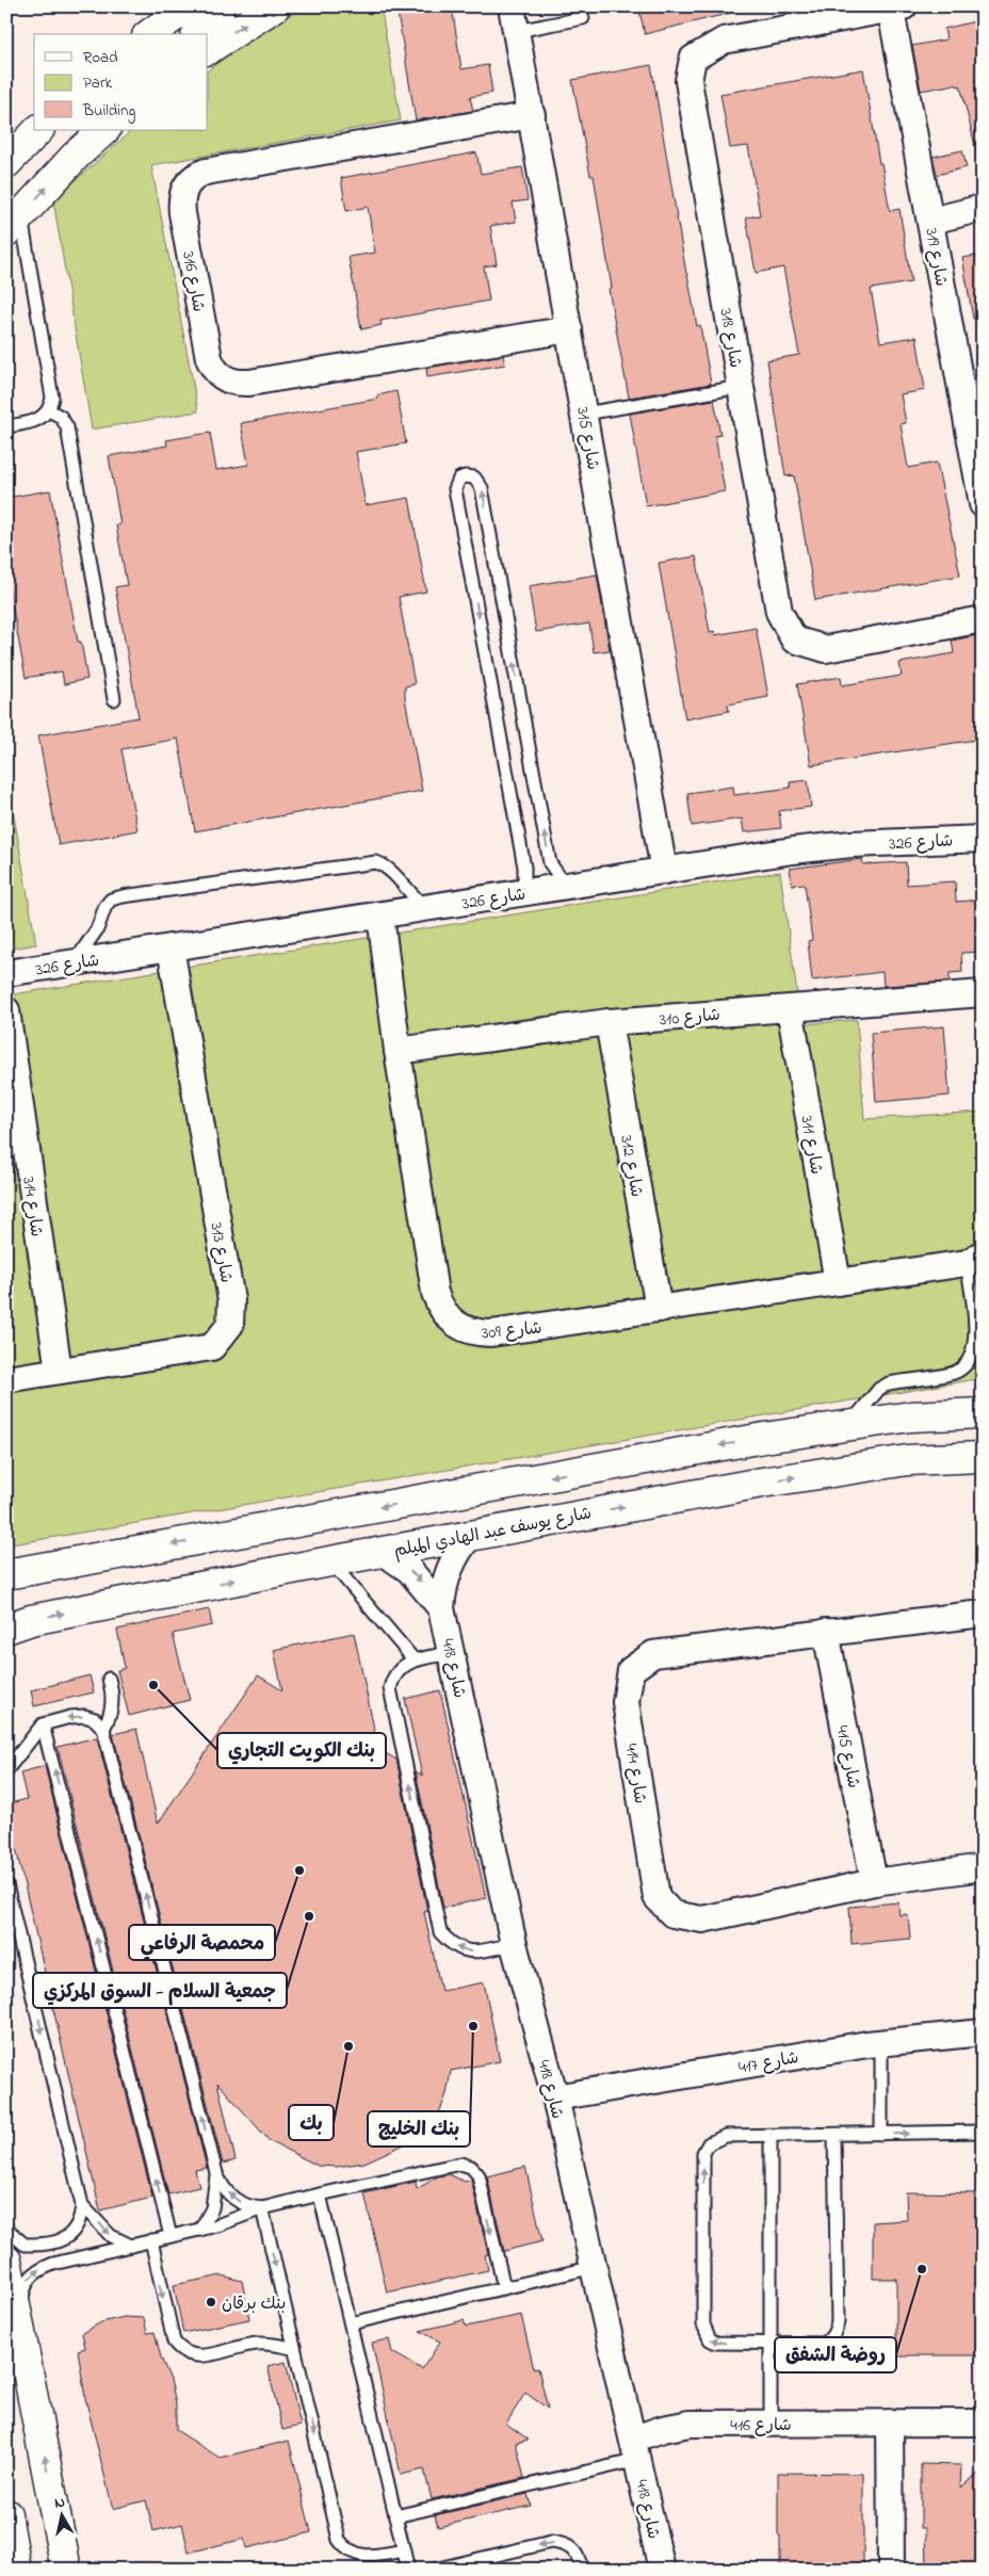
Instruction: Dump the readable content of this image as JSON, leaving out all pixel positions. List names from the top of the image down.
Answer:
{
  "streets": {
    "street": [
      "شارع 319",
      "شارع 316",
      "شارع 318",
      "شارع 315",
      "شارع 326",
      "شارع 310",
      "شارع 311",
      "شارع 312",
      "شارع 314",
      "شارع 313",
      "شارع 309",
      "شارع يوسف عبد الهادي الميلم",
      "شارع 418",
      "شارع 415",
      "شارع 414",
      "شارع 417",
      "شارع 416"
    ]
  },
  "crossings": [
    ["شارع 319", "شارع 318"],
    ["شارع 316", "شارع 315"],
    ["شارع 315", "شارع 326"],
    ["شارع 326", "شارع 313"],
    ["شارع 326", "شارع 309"],
    ["شارع 310", "شارع 311"],
    ["شارع 310", "شارع 312"],
    ["شارع 310", "شارع 309"],
    ["شارع 311", "شارع 309"],
    ["شارع 312", "شارع 309"],
    ["شارع 314", "شارع 313"],
    ["شارع يوسف عبد الهادي الميلم", "شارع 418"],
    ["شارع 418", "شارع 417"],
    ["شارع 418", "شارع 416"],
    ["شارع 415", "شارع 414"]
  ],
  "places": [
    "بنك الكويت التجاري",
    "محمصة الرفاعي",
    "جمعية السلام - السوق المركزي",
    "بنك الخليج",
    "بك",
    "روضة الشفق",
    "بنك برقان"
  ],
  "legend": ["Road", "Park", "Building"],
  "north": "top"
}
